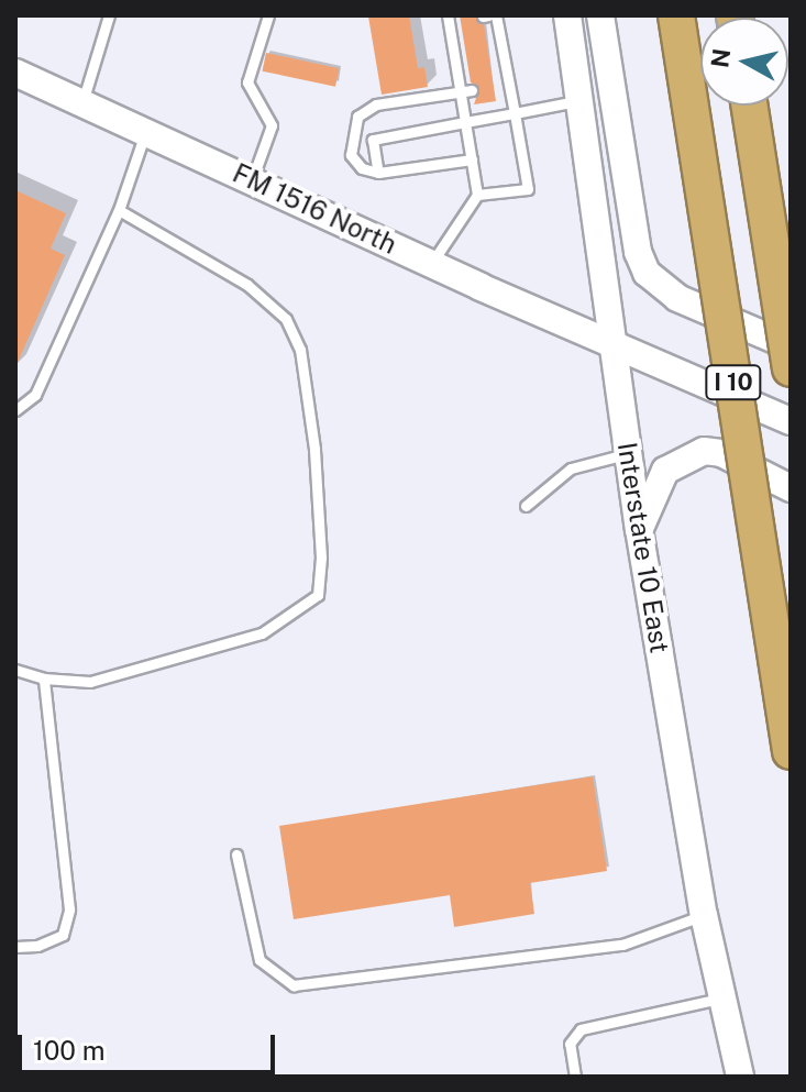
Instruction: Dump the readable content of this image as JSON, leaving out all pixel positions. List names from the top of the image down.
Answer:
{
  "streets": {
    "highway": ["I 10"],
    "main road": ["FM 1516 North", "Interstate 10 East"]
  },
  "crossings": [
    ["FM 1516 North", "Interstate 10 East"]
  ],
  "scale_bar": "100 m",
  "north": "left"
}
